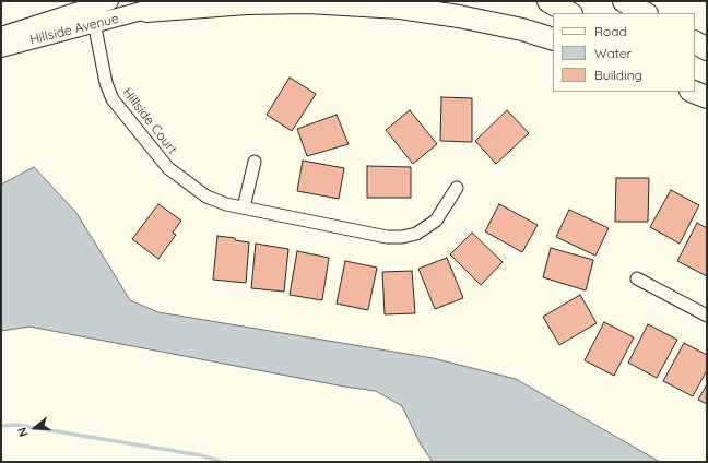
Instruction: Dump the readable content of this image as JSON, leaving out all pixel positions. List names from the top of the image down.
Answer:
{
  "streets": {
    "main road": ["Hillside Avenue"],
    "street": ["Hillside Court"]
  },
  "crossings": [
    ["Hillside Avenue", "Hillside Court"]
  ],
  "legend": ["Road", "Water", "Building"],
  "north": "left"
}
